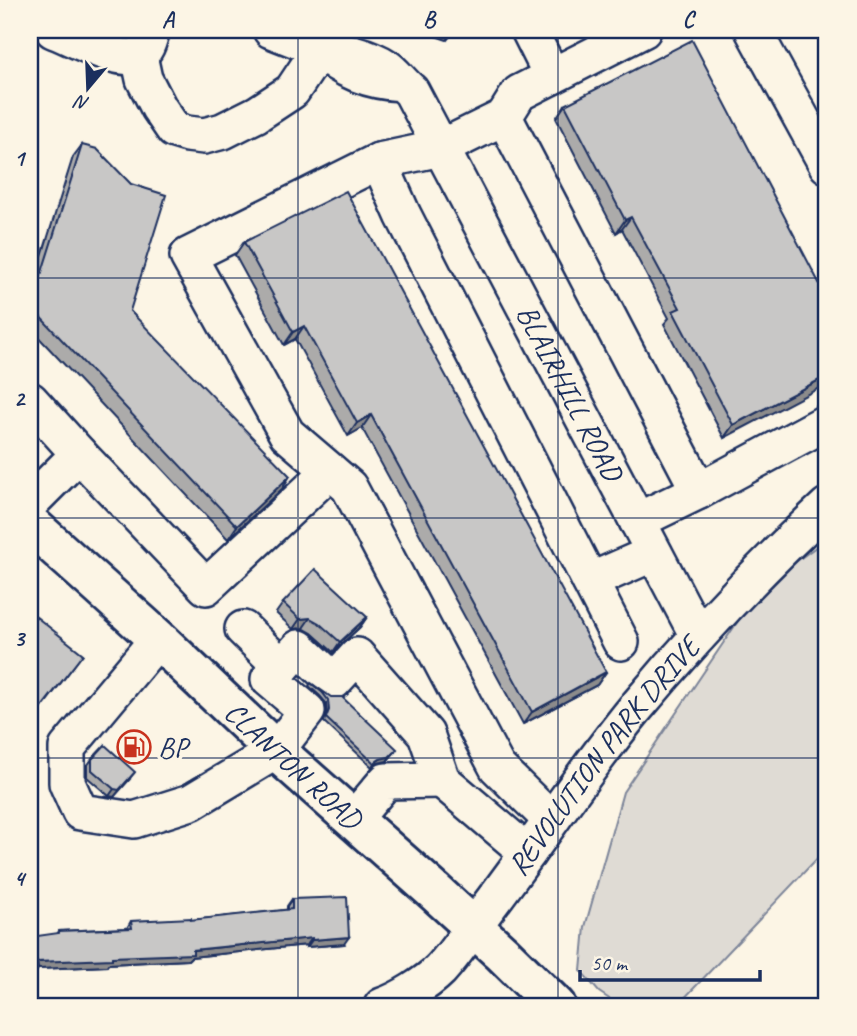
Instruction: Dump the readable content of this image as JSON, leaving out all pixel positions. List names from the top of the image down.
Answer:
{
  "streets": {
    "main road": ["CLANTON ROAD"],
    "street": ["BLAIRHILL ROAD", "REVOLUTION PARK DRIVE"]
  },
  "crossings": [
    ["BLAIRHILL ROAD", "REVOLUTION PARK DRIVE"],
    ["REVOLUTION PARK DRIVE", "CLANTON ROAD"]
  ],
  "places": {
    "fuel station": ["BP"]
  },
  "scale_bar": "50 m",
  "north": "bottom",
  "grid": {
    "columns": ["A", "B", "C"],
    "rows": [
      "1",
      "2",
      "3",
      "4"
    ]
  }
}
